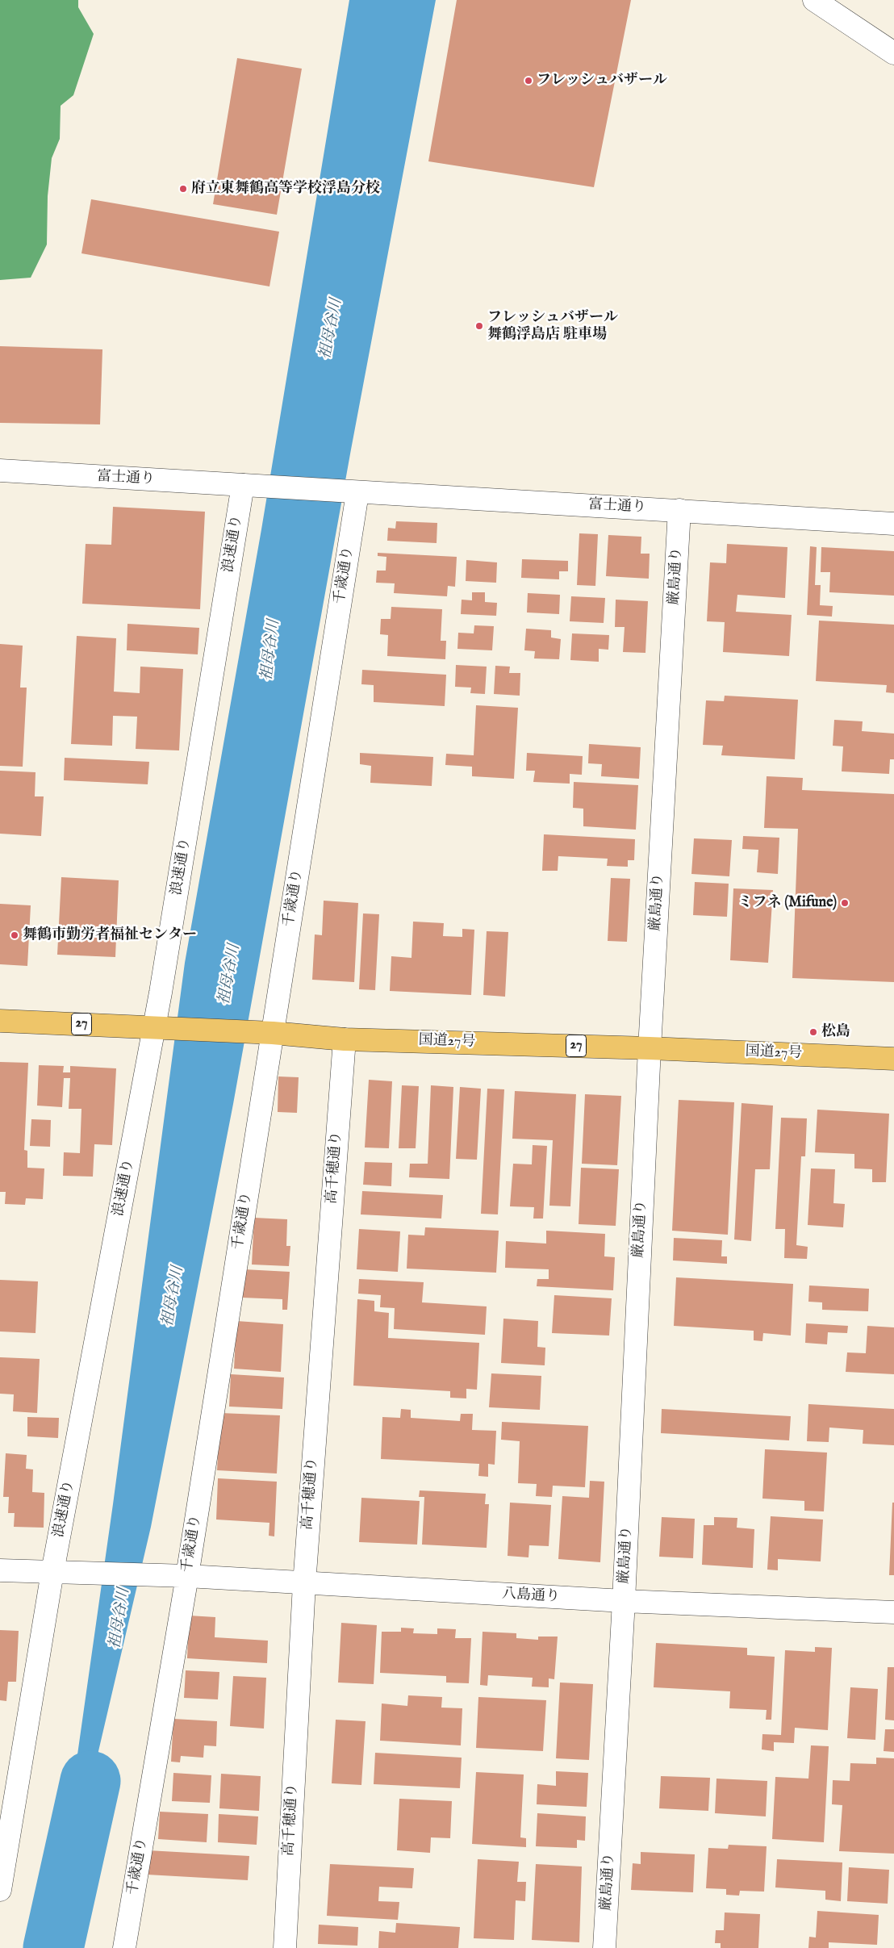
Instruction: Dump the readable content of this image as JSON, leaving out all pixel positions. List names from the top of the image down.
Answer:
{
  "streets": {
    "highway": ["27", "国道27号"],
    "street": [
      "富士通り",
      "浪速通り",
      "千歳通り",
      "厳島通り",
      "高千穂通り",
      "八島通り"
    ]
  },
  "crossings": [
    ["富士通り", "浪速通り"],
    ["富士通り", "千歳通り"],
    ["富士通り", "厳島通り"],
    ["浪速通り", "国道27号"],
    ["浪速通り", "八島通り"],
    ["千歳通り", "国道27号"],
    ["千歳通り", "八島通り"],
    ["厳島通り", "国道27号"],
    ["厳島通り", "八島通り"],
    ["国道27号", "高千穂通り"],
    ["高千穂通り", "八島通り"]
  ],
  "water": ["祖母谷川"],
  "places": [
    "フレッシュバザール",
    "府立東舞鶴高等学校浮島分校",
    "フレッシュバザール 舞鶴浮島店 駐車場",
    "ミフネ (Mifune)",
    "舞鶴市勤労者福祉センター",
    "松島"
  ]
}
